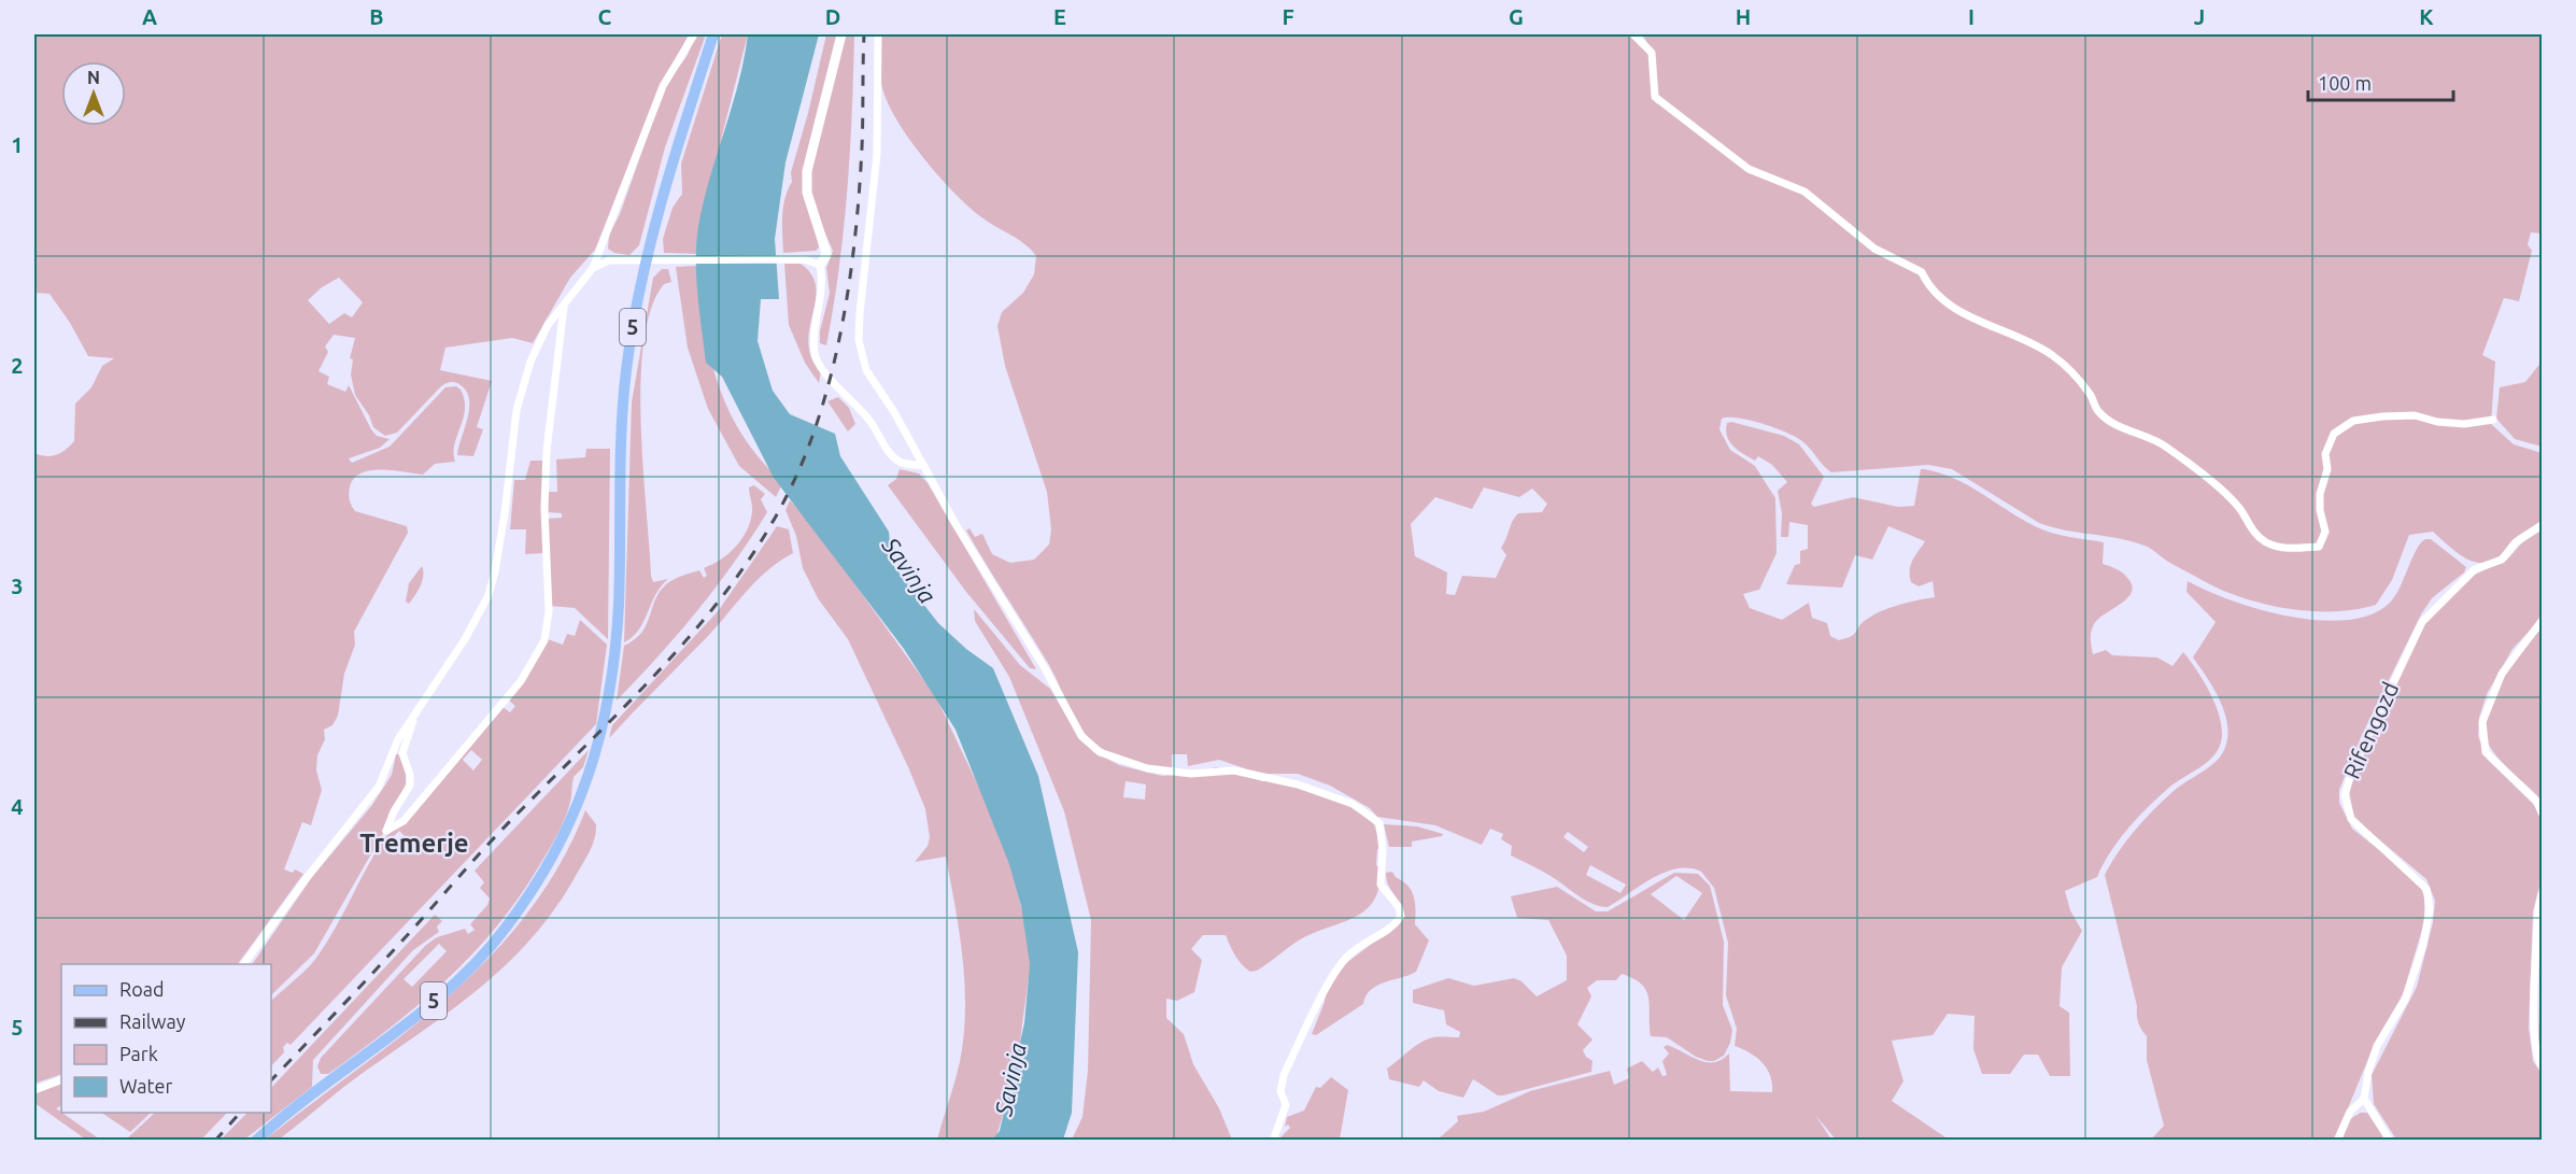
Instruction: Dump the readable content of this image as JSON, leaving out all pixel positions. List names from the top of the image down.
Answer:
{
  "streets": {
    "main road": ["5"],
    "street": ["Rifengozd"]
  },
  "districts": ["Tremerje"],
  "water": ["Savinja"],
  "legend": [
    "Road",
    "Railway",
    "Park",
    "Water"
  ],
  "scale_bar": "100 m",
  "north": "top",
  "grid": {
    "columns": [
      "A",
      "B",
      "C",
      "D",
      "E",
      "F",
      "G",
      "H",
      "I",
      "J",
      "K"
    ],
    "rows": [
      "1",
      "2",
      "3",
      "4",
      "5"
    ]
  }
}
